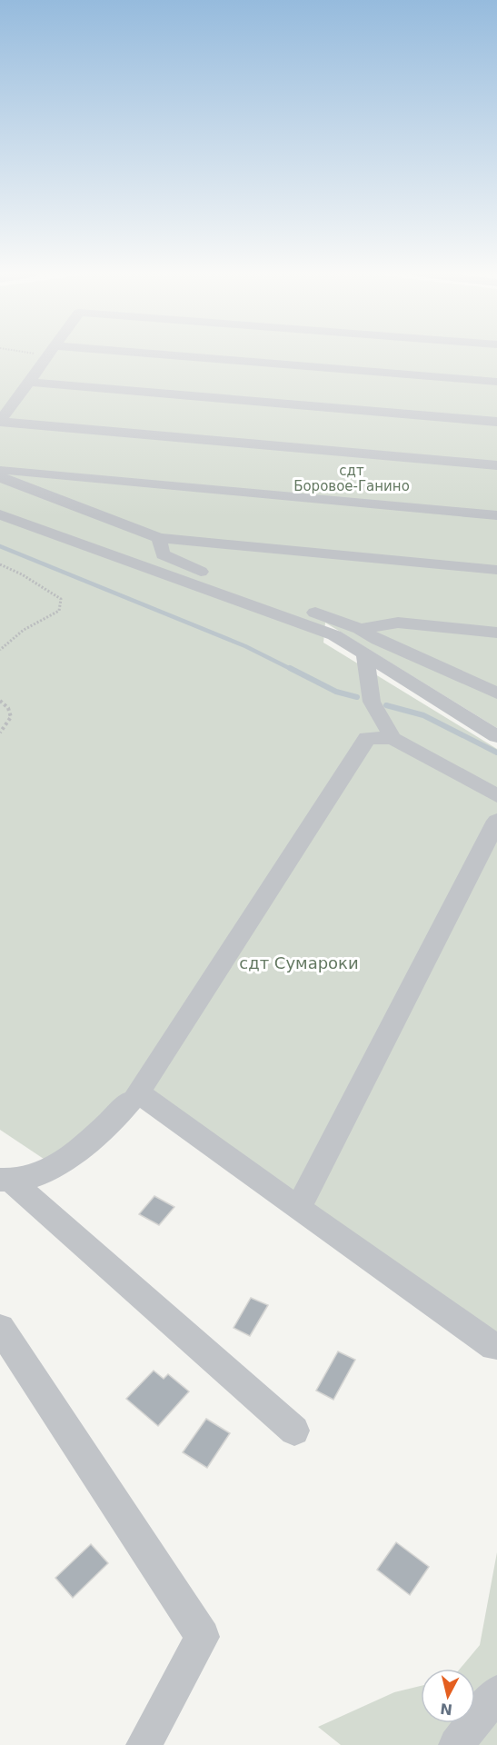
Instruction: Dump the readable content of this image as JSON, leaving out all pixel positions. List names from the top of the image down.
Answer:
{
  "parks": ["сдт Боровое-Ганино", "сдт Сумароки"],
  "north": "bottom"
}
